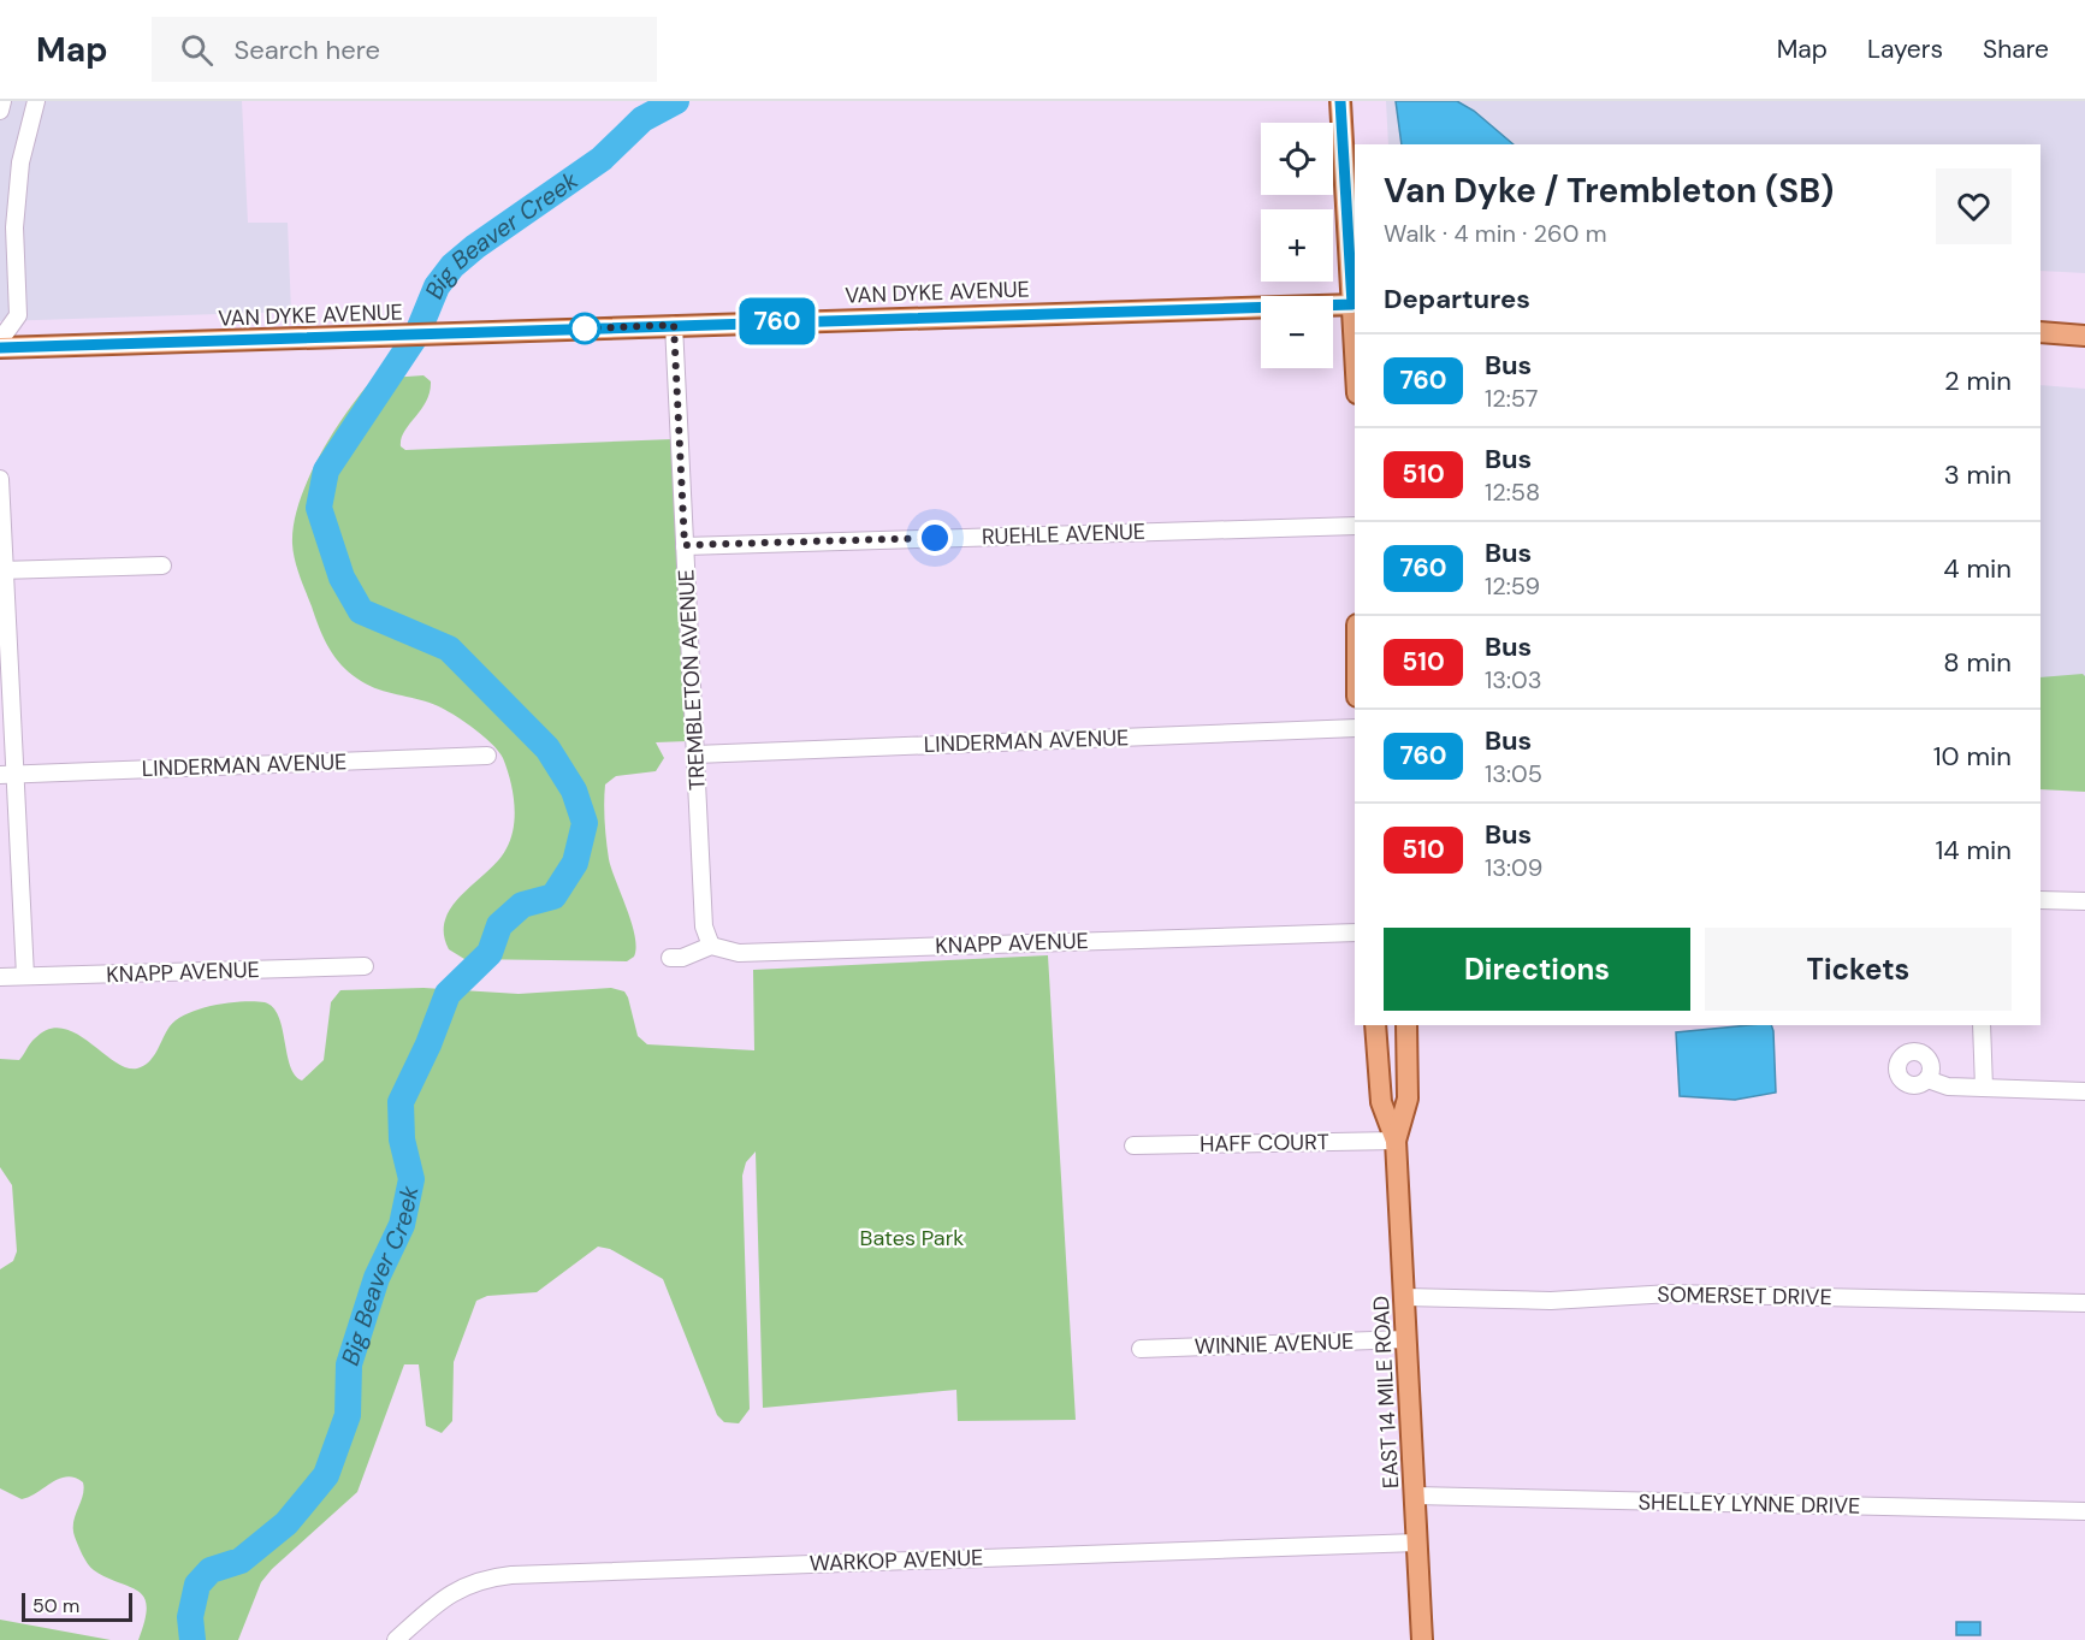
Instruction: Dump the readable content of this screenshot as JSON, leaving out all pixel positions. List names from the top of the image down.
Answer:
{
  "streets": {
    "main road": ["VAN DYKE AVENUE", "EAST 14 MILE ROAD"],
    "street": [
      "RUEHLE AVENUE",
      "TREMBLETON AVENUE",
      "LINDERMAN AVENUE",
      "KNAPP AVENUE",
      "HAFF COURT",
      "SOMERSET DRIVE",
      "WINNIE AVENUE",
      "SHELLEY LYNNE DRIVE",
      "WARKOP AVENUE"
    ]
  },
  "crossings": [
    ["VAN DYKE AVENUE", "TREMBLETON AVENUE"],
    ["RUEHLE AVENUE", "TREMBLETON AVENUE"],
    ["TREMBLETON AVENUE", "LINDERMAN AVENUE"],
    ["TREMBLETON AVENUE", "KNAPP AVENUE"],
    ["HAFF COURT", "EAST 14 MILE ROAD"],
    ["SOMERSET DRIVE", "EAST 14 MILE ROAD"],
    ["WINNIE AVENUE", "EAST 14 MILE ROAD"],
    ["EAST 14 MILE ROAD", "SHELLEY LYNNE DRIVE"],
    ["EAST 14 MILE ROAD", "WARKOP AVENUE"]
  ],
  "water": ["Big Beaver Creek"],
  "parks": ["Bates Park"],
  "lines": ["bus line 760"],
  "scale_bar": "50 m",
  "page": {
    "header": "Map",
    "search": "Search here",
    "nav": ["Map", "Layers", "Share"],
    "on_map": "760",
    "map_buttons": ["+", "−"],
    "heading": [
      ["Van Dyke / Trembleton (SB)", "Walk · 4 min · 260 m"],
      "Departures"
    ],
    "list": [
      {
        "mark": "760",
        "name": "Bus",
        "note": "12:57",
        "value": "2 min"
      },
      {
        "mark": "510",
        "name": "Bus",
        "note": "12:58",
        "value": "3 min"
      },
      {
        "mark": "760",
        "name": "Bus",
        "note": "12:59",
        "value": "4 min"
      },
      {
        "mark": "510",
        "name": "Bus",
        "note": "13:03",
        "value": "8 min"
      },
      {
        "mark": "760",
        "name": "Bus",
        "note": "13:05",
        "value": "10 min"
      },
      {
        "mark": "510",
        "name": "Bus",
        "note": "13:09",
        "value": "14 min"
      }
    ],
    "buttons": ["Directions", "Tickets"],
    "scale": "50 m"
  }
}
